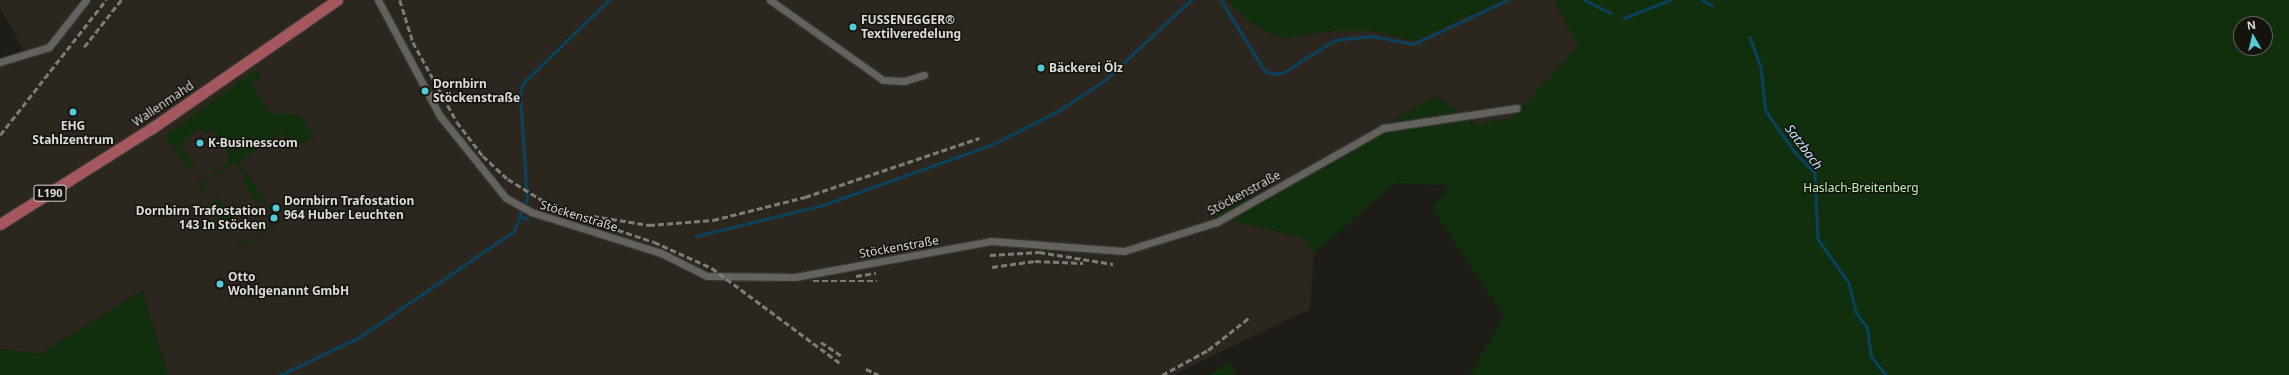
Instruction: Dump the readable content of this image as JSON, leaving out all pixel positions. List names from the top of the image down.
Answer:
{
  "streets": {
    "main road": ["Wallenmahd", "L190"],
    "street": ["Stöckenstraße"]
  },
  "water": ["Satzbach"],
  "parks": ["Haslach-Breitenberg"],
  "places": [
    "FUSSENEGGER® Textilveredelung",
    "Bäckerei Ölz",
    "Dornbirn Stöckenstraße",
    "EHG Stahlzentrum",
    "K-Businesscom",
    "Dornbirn Trafostation 964 Huber Leuchten",
    "Dornbirn Trafostation 143 In Stöcken",
    "Otto Wohlgenannt GmbH"
  ],
  "north": "top"
}
